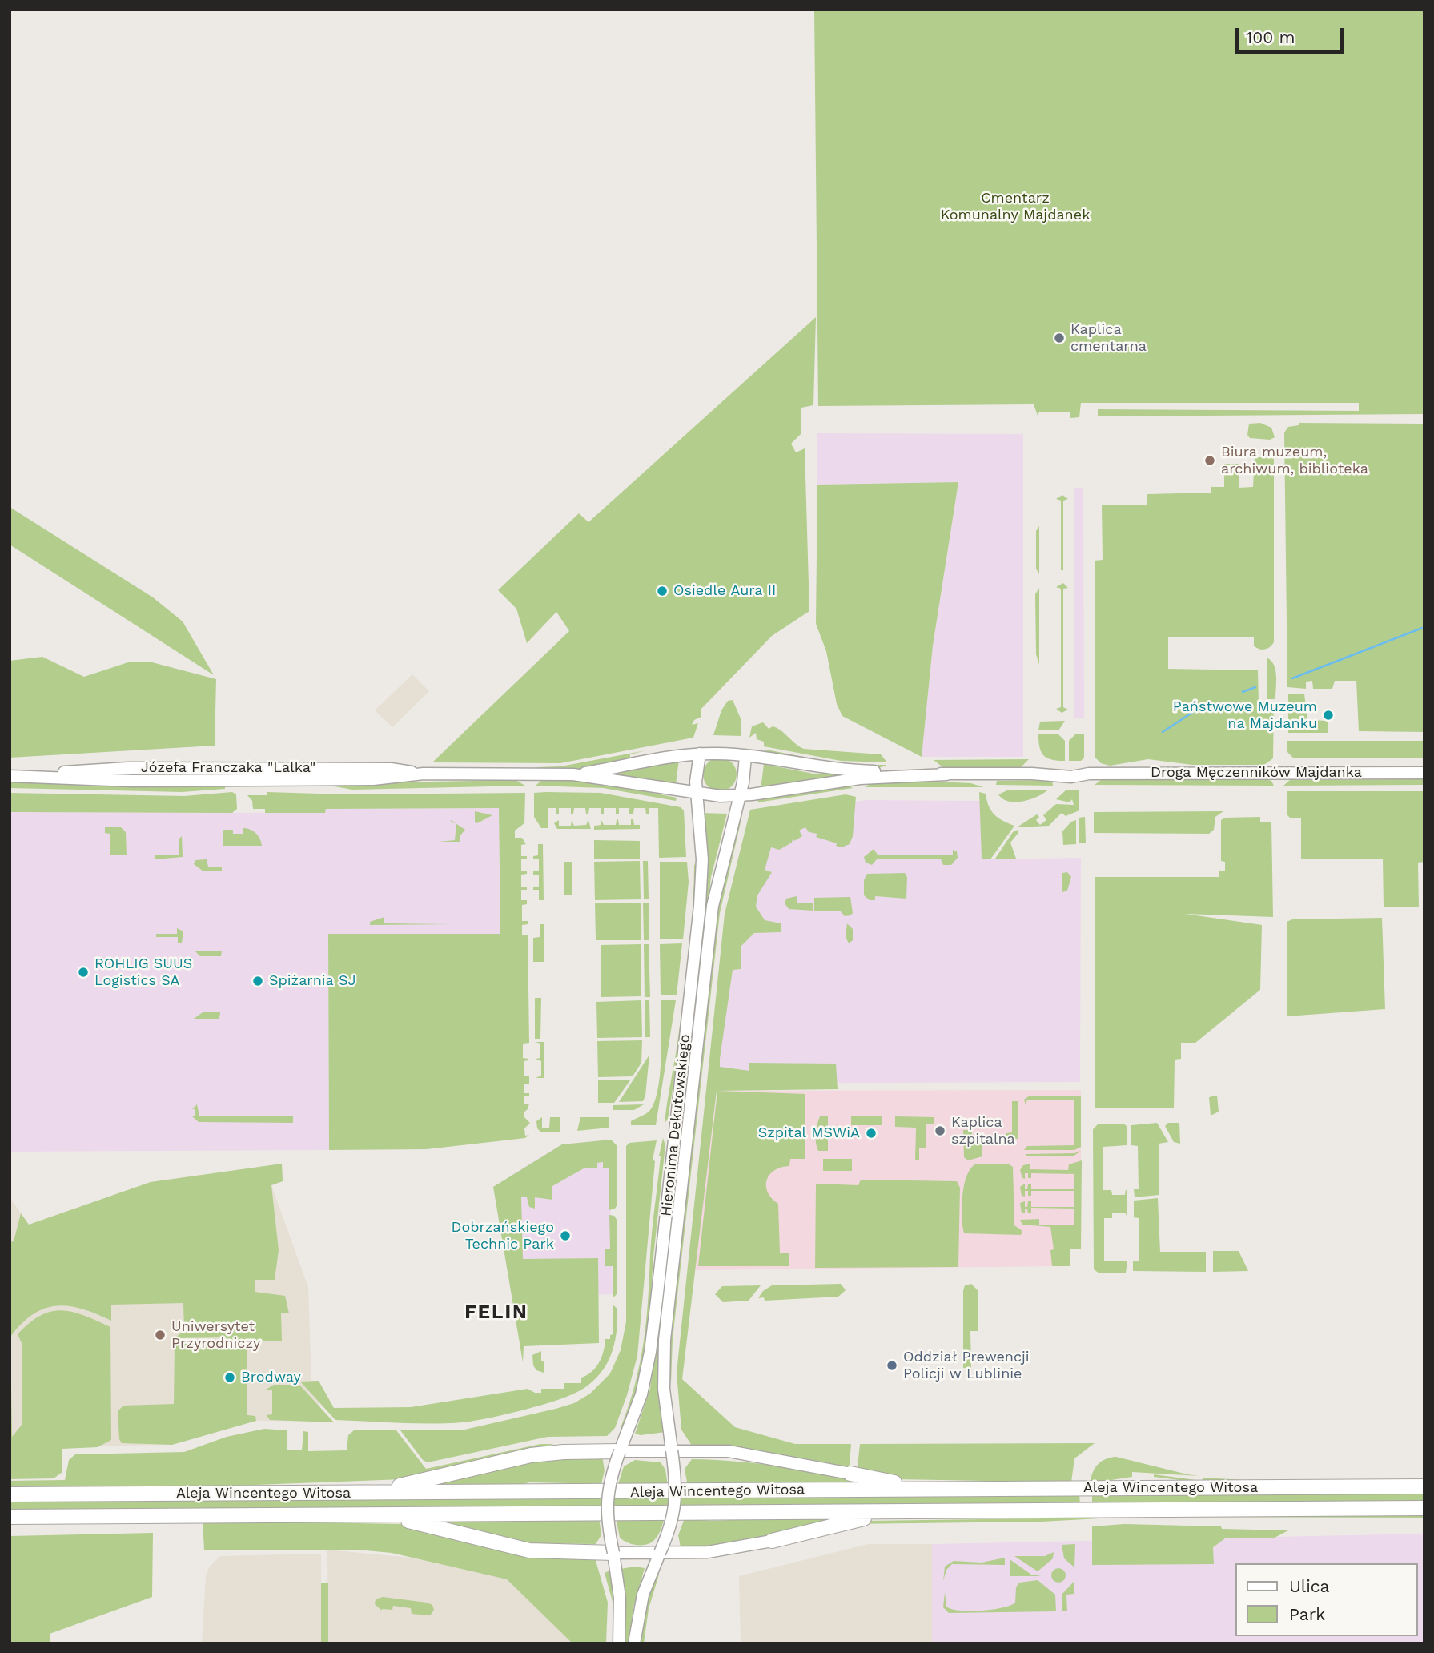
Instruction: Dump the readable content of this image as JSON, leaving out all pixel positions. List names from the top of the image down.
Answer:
{
  "streets": {
    "main road": ["Aleja Wincentego Witosa"],
    "street": ["Józefa Franczaka \"Lalka\"", "Droga Męczenników Majdanka", "Hieronima Dekutowskiego"]
  },
  "crossings": [
    ["Józefa Franczaka \"Lalka\"", "Droga Męczenników Majdanka"],
    ["Józefa Franczaka \"Lalka\"", "Hieronima Dekutowskiego"],
    ["Droga Męczenników Majdanka", "Hieronima Dekutowskiego"],
    ["Hieronima Dekutowskiego", "Aleja Wincentego Witosa"]
  ],
  "districts": ["FELIN"],
  "parks": ["Cmentarz Komunalny Majdanek"],
  "places": [
    "Kaplica cmentarna",
    "Biura muzeum, archiwum, biblioteka",
    "Osiedle Aura II",
    "Państwowe Muzeum na Majdanku",
    "ROHLIG SUUS Logistics SA",
    "Spiżarnia SJ",
    "Kaplica szpitalna",
    "Szpital MSWiA",
    "Dobrzańskiego Technic Park",
    "Uniwersytet Przyrodniczy",
    "Oddział Prewencji Policji w Lublinie",
    "Brodway"
  ],
  "legend": ["Ulica", "Park"],
  "scale_bar": "100 m"
}
